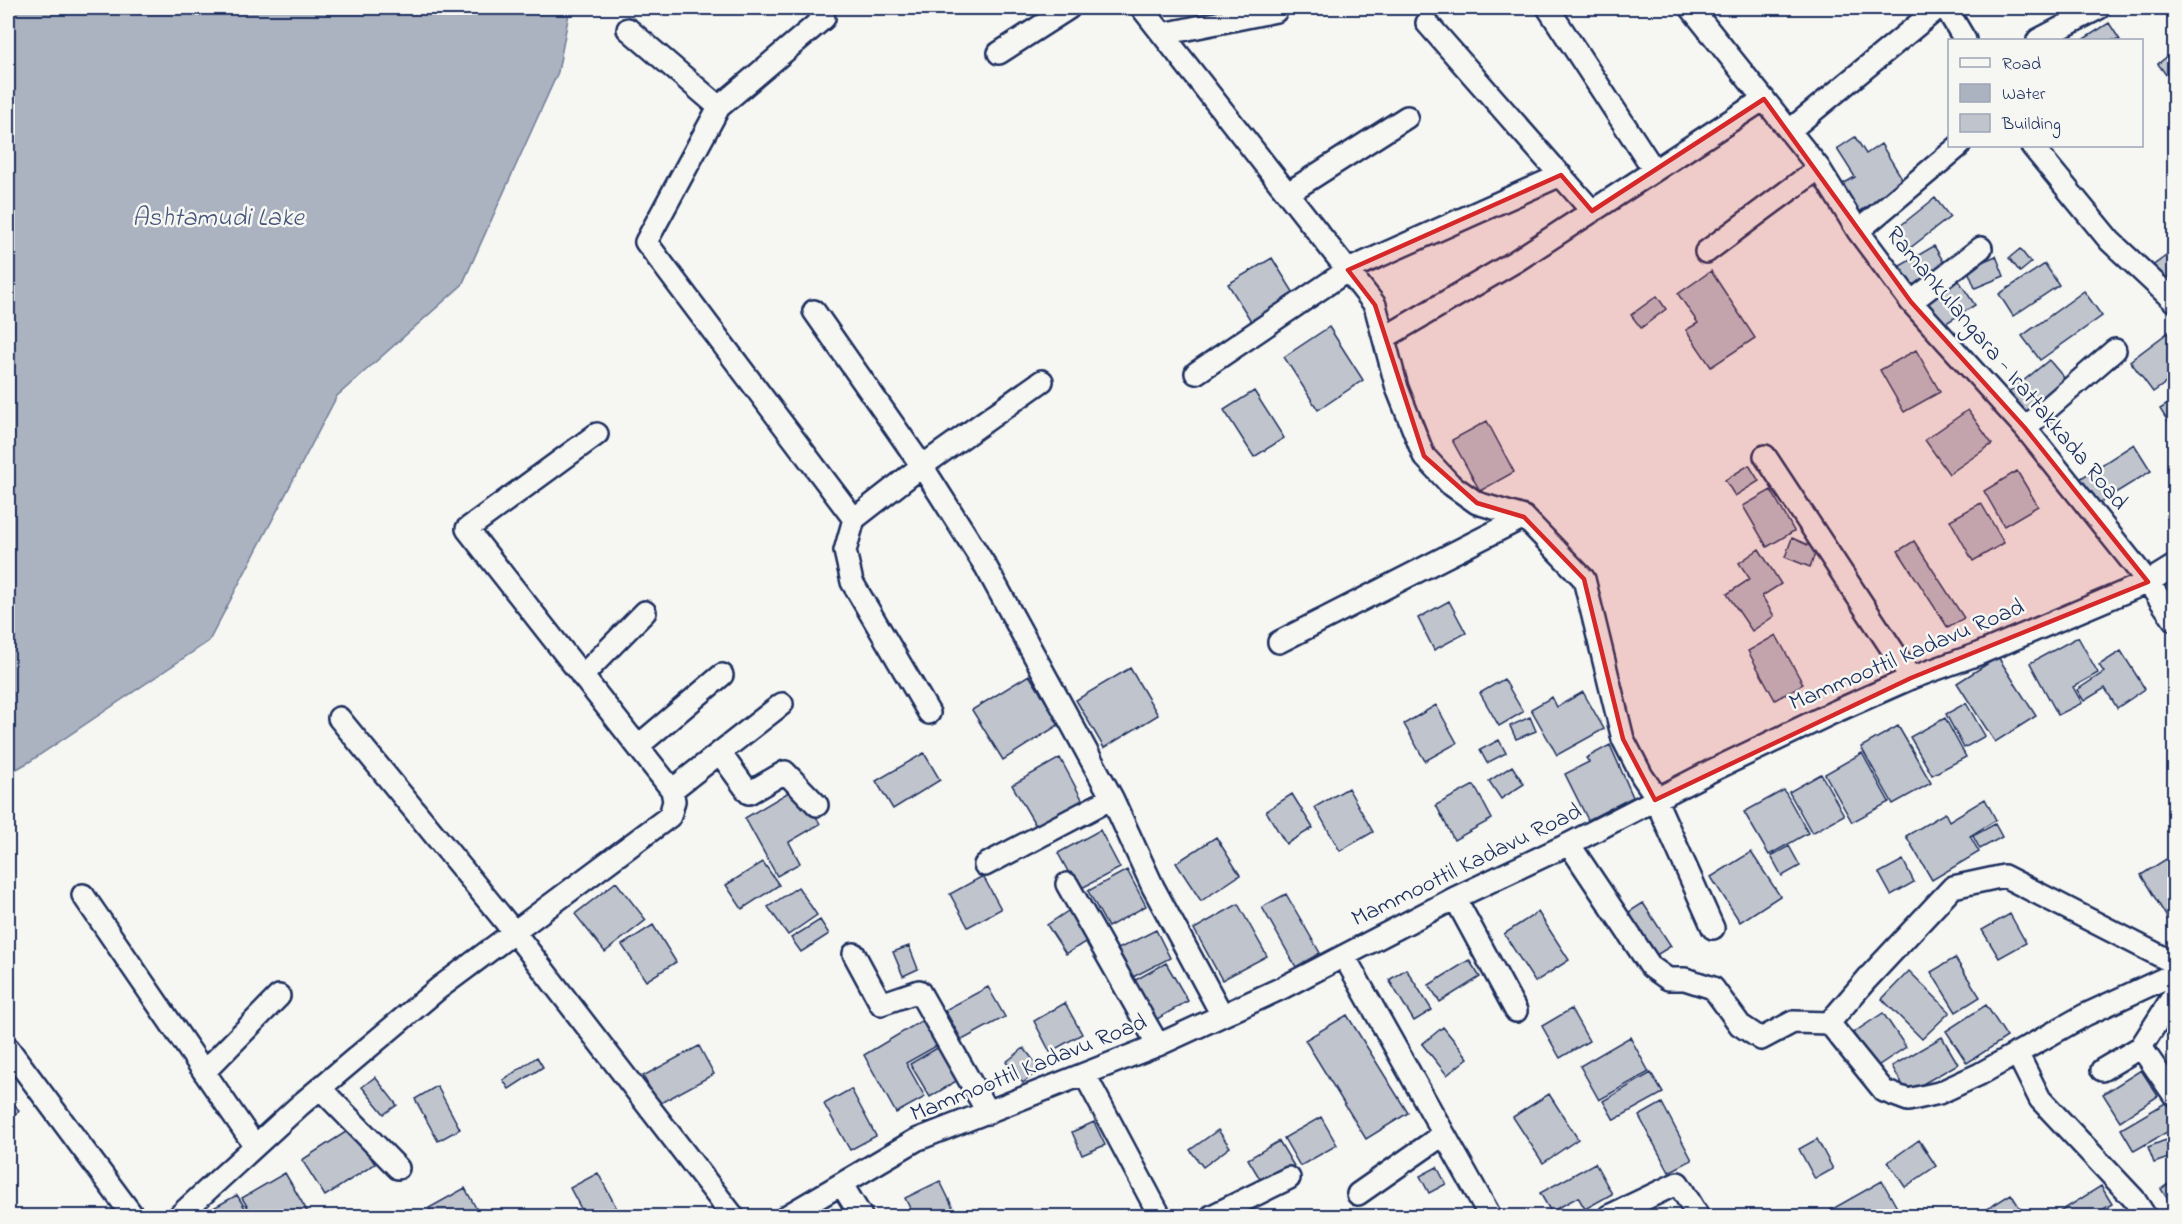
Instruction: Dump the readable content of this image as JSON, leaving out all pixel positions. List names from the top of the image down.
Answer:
{
  "streets": {
    "street": ["Ramankulangara - Irattakkada Road", "Mammoottil Kadavu Road"]
  },
  "crossings": [
    ["Ramankulangara - Irattakkada Road", "Mammoottil Kadavu Road"]
  ],
  "water": ["Ashtamudi Lake"],
  "legend": ["Road", "Water", "Building"]
}
